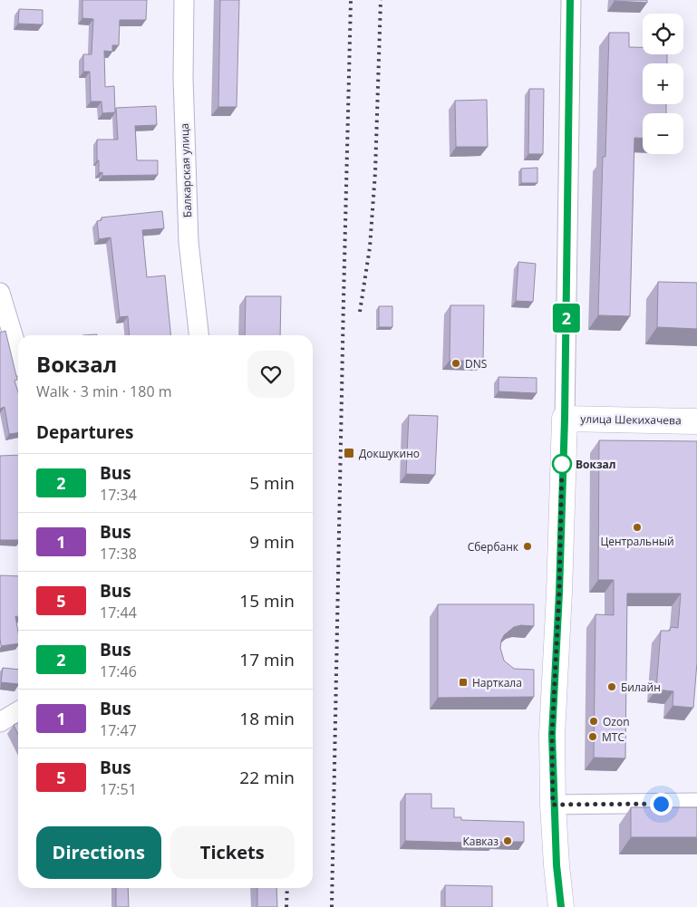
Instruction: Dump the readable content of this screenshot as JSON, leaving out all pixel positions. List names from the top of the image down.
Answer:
{
  "streets": {
    "street": ["Балкарская улица", "улица Шекихачева"]
  },
  "places": {
    "other": [
      "DNS",
      "Вокзал",
      "Центральный",
      "Сбербанк",
      "Билайн",
      "Ozon",
      "МТС",
      "Кавказ"
    ],
    "transit": ["Докшукино", "Нарткала"]
  },
  "lines": ["bus line 2"],
  "page": {
    "on_map": "2",
    "map_buttons": ["+", "−"],
    "heading": [
      ["Вокзал", "Walk · 3 min · 180 m"],
      "Departures"
    ],
    "list": [
      {
        "mark": "2",
        "name": "Bus",
        "note": "17:34",
        "value": "5 min"
      },
      {
        "mark": "1",
        "name": "Bus",
        "note": "17:38",
        "value": "9 min"
      },
      {
        "mark": "5",
        "name": "Bus",
        "note": "17:44",
        "value": "15 min"
      },
      {
        "mark": "2",
        "name": "Bus",
        "note": "17:46",
        "value": "17 min"
      },
      {
        "mark": "1",
        "name": "Bus",
        "note": "17:47",
        "value": "18 min"
      },
      {
        "mark": "5",
        "name": "Bus",
        "note": "17:51",
        "value": "22 min"
      }
    ],
    "buttons": ["Directions", "Tickets"]
  }
}
